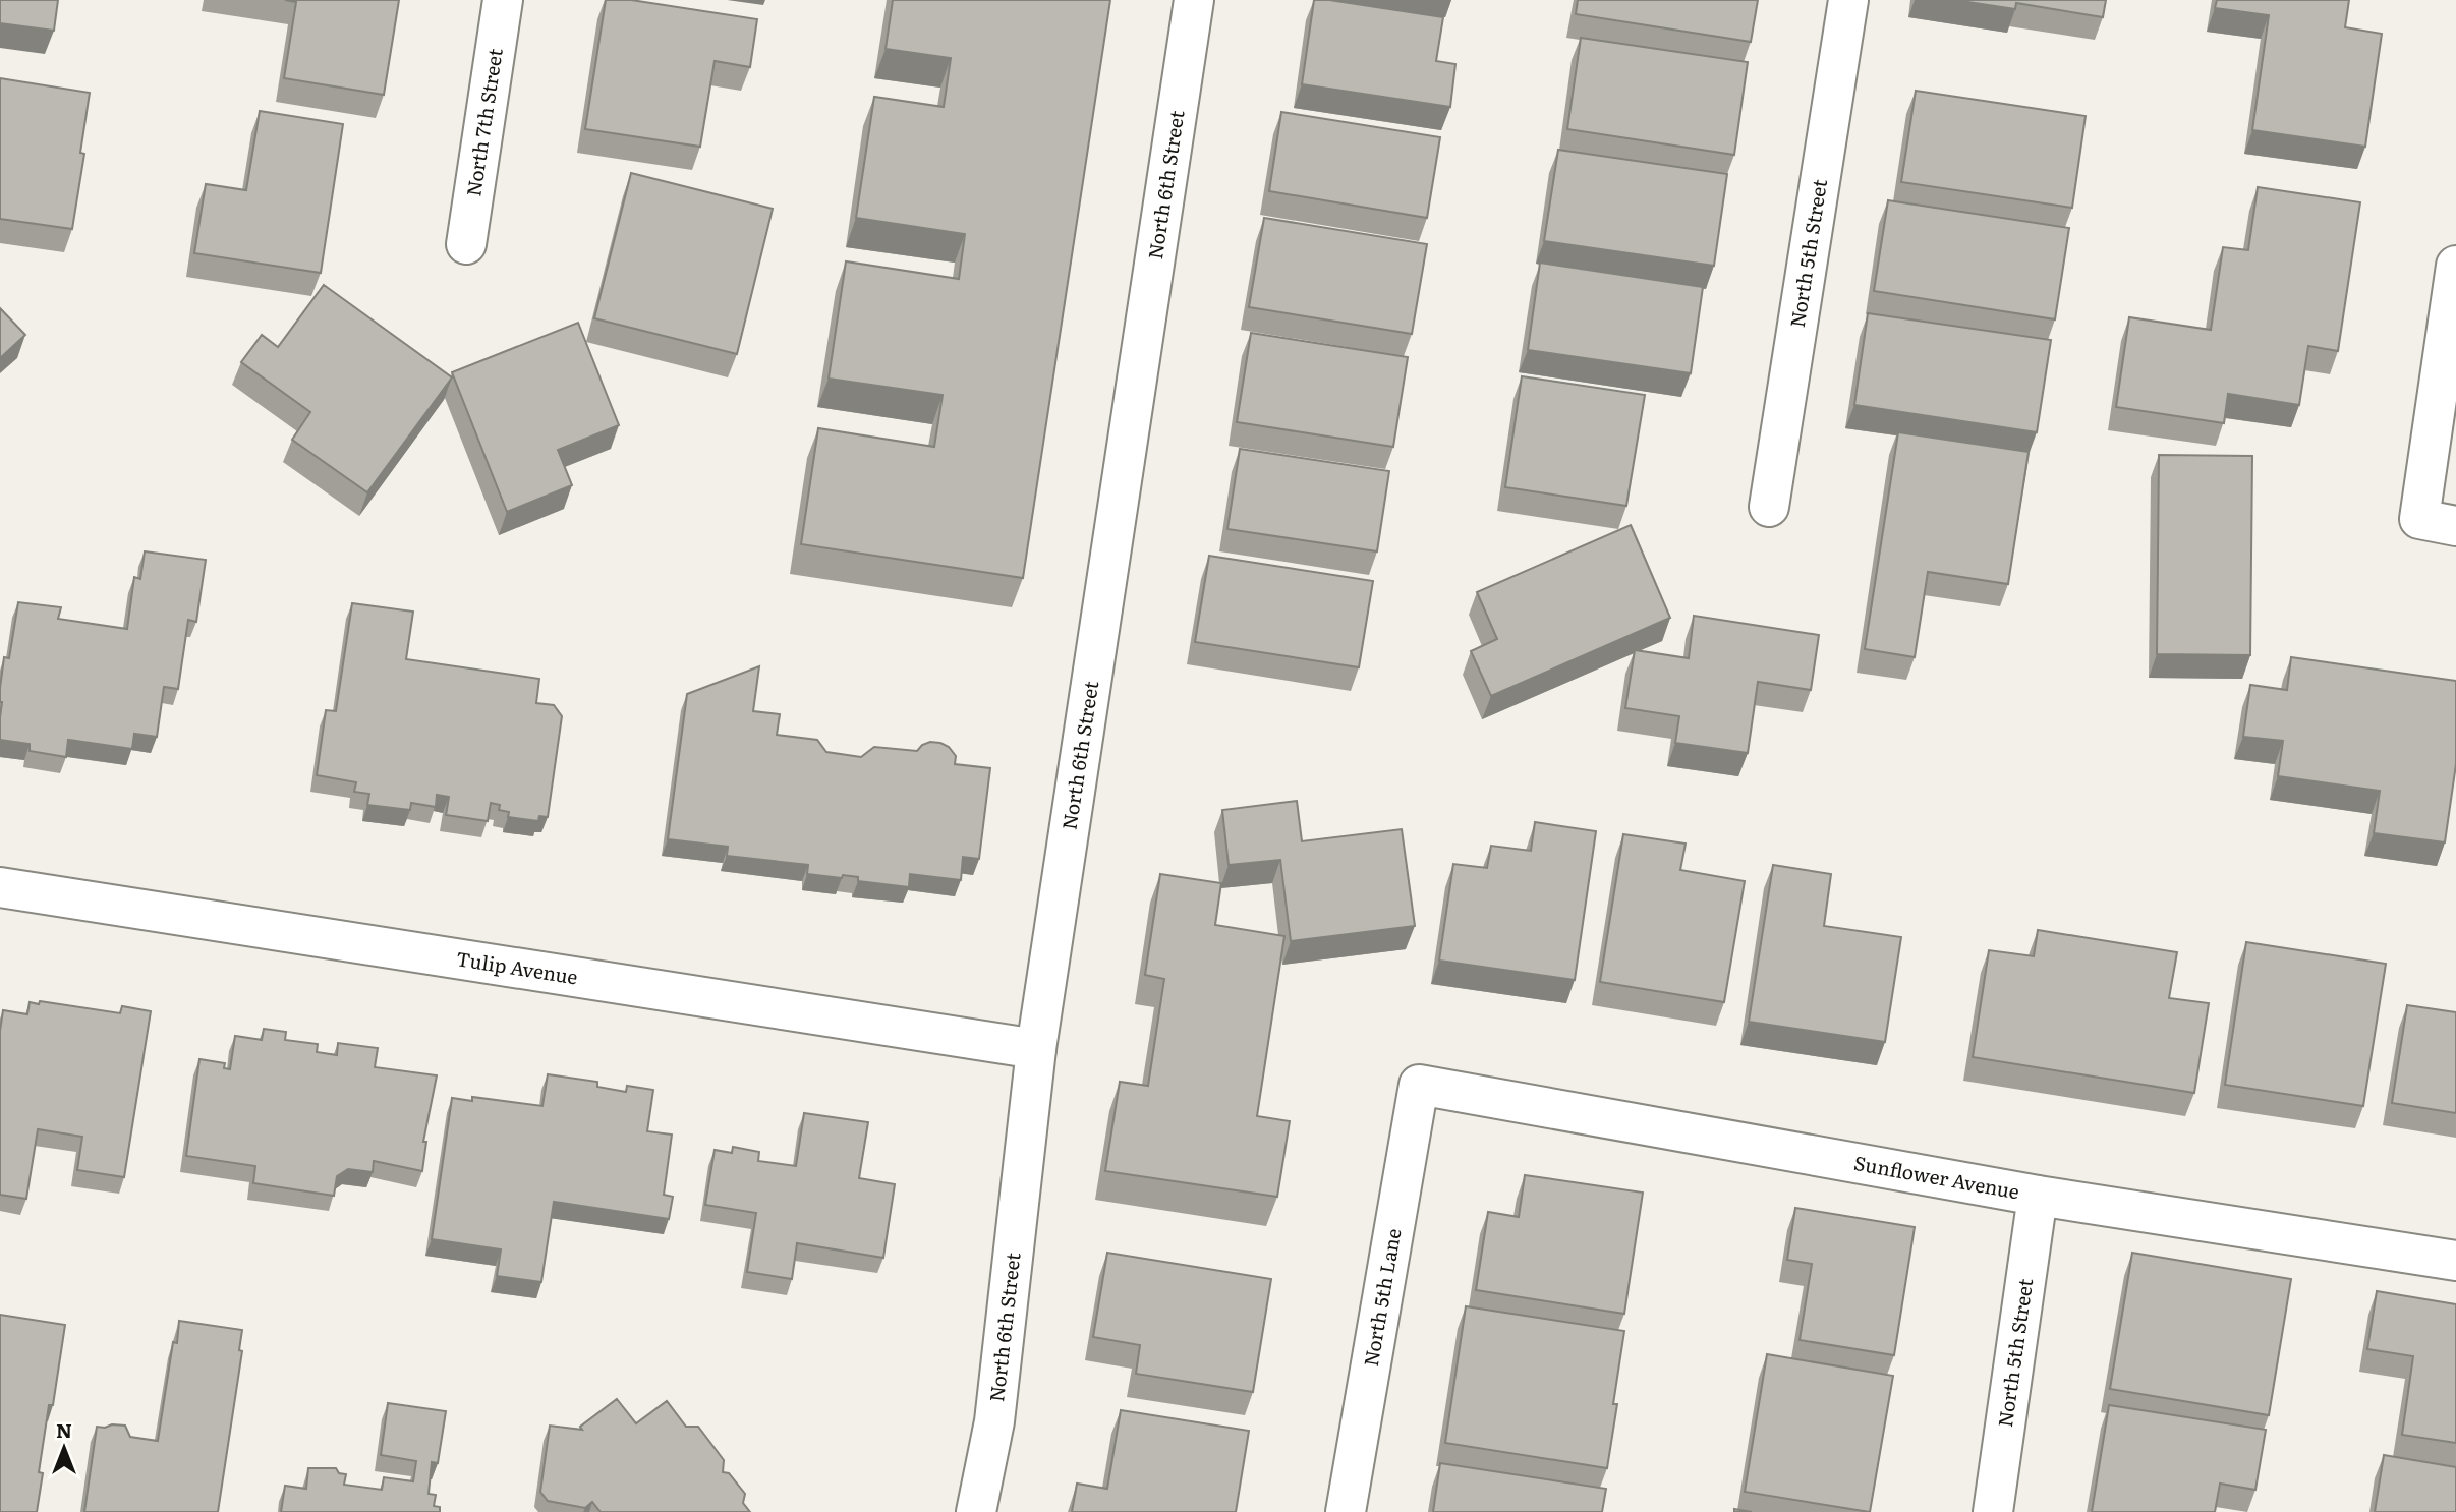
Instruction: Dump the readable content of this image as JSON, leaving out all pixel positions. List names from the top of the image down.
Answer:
{
  "streets": {
    "street": [
      "North 7th Street",
      "North 6th Street",
      "North 5th Street",
      "Tulip Avenue",
      "Sunflower Avenue",
      "North 5th Lane"
    ]
  },
  "crossings": [
    ["North 6th Street", "Tulip Avenue"],
    ["North 5th Street", "Sunflower Avenue"],
    ["Sunflower Avenue", "North 5th Lane"]
  ],
  "north": "top"
}
